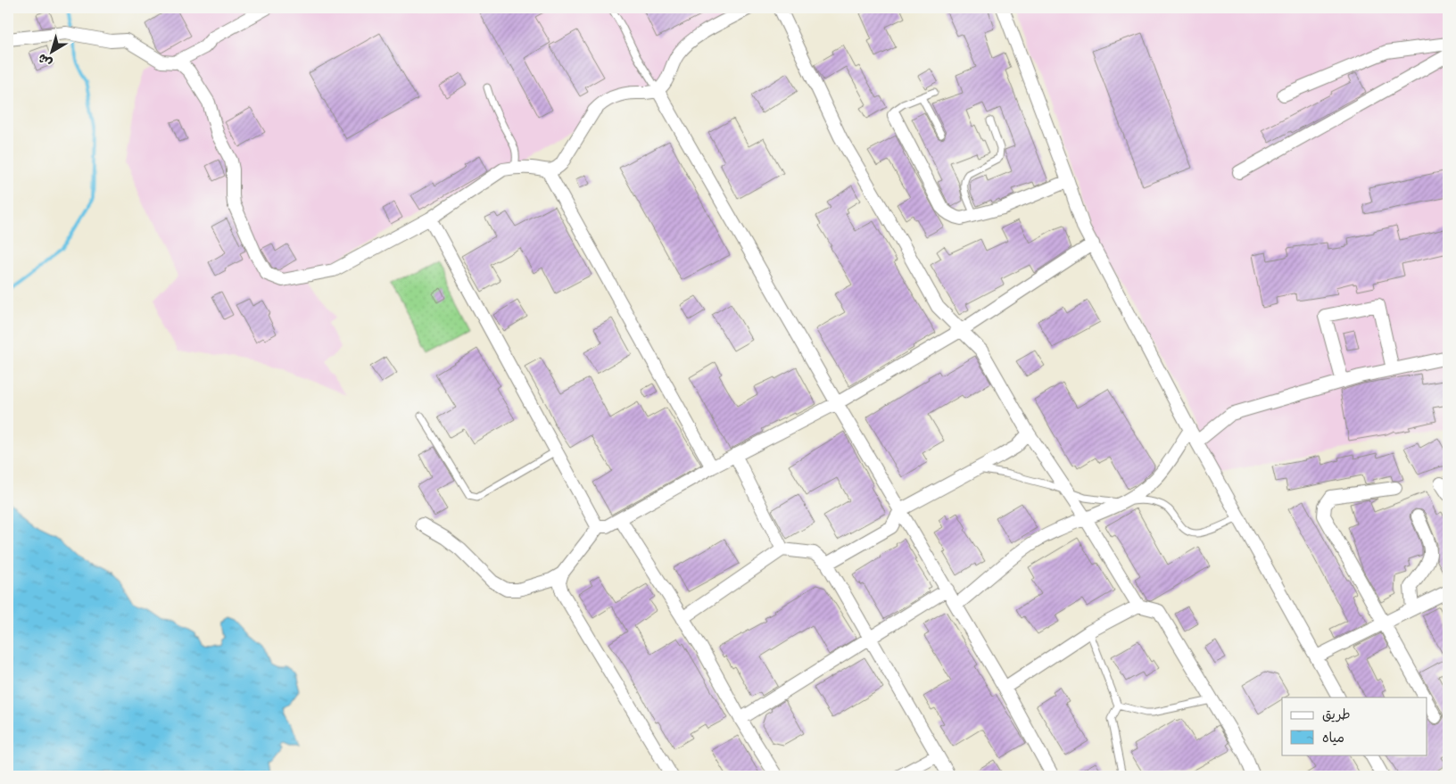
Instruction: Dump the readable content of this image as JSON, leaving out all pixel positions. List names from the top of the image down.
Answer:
{
  "legend": ["طريق", "مياه"],
  "north": "bottom left"
}
